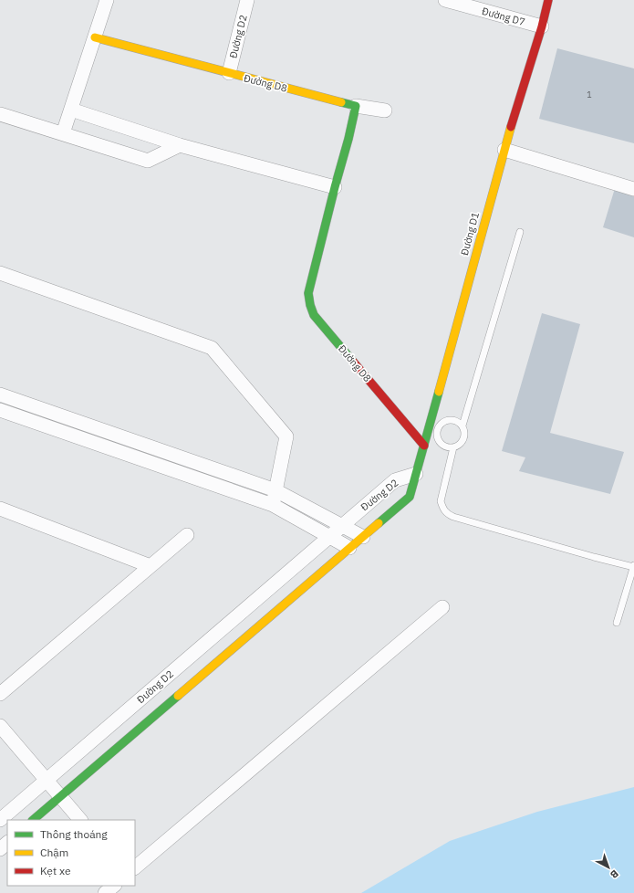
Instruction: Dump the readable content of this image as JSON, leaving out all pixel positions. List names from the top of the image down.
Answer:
{
  "streets": {
    "street": [
      "Đường D7",
      "Đường D2",
      "Đường D8",
      "Đường D1"
    ]
  },
  "crossings": [
    ["Đường D7", "Đường D1"],
    ["Đường D2", "Đường D8"],
    ["Đường D2", "Đường D1"],
    ["Đường D8", "Đường D1"]
  ],
  "house_numbers": ["1"],
  "legend": ["Thông thoáng", "Chậm", "Kẹt xe"],
  "north": "bottom right"
}
